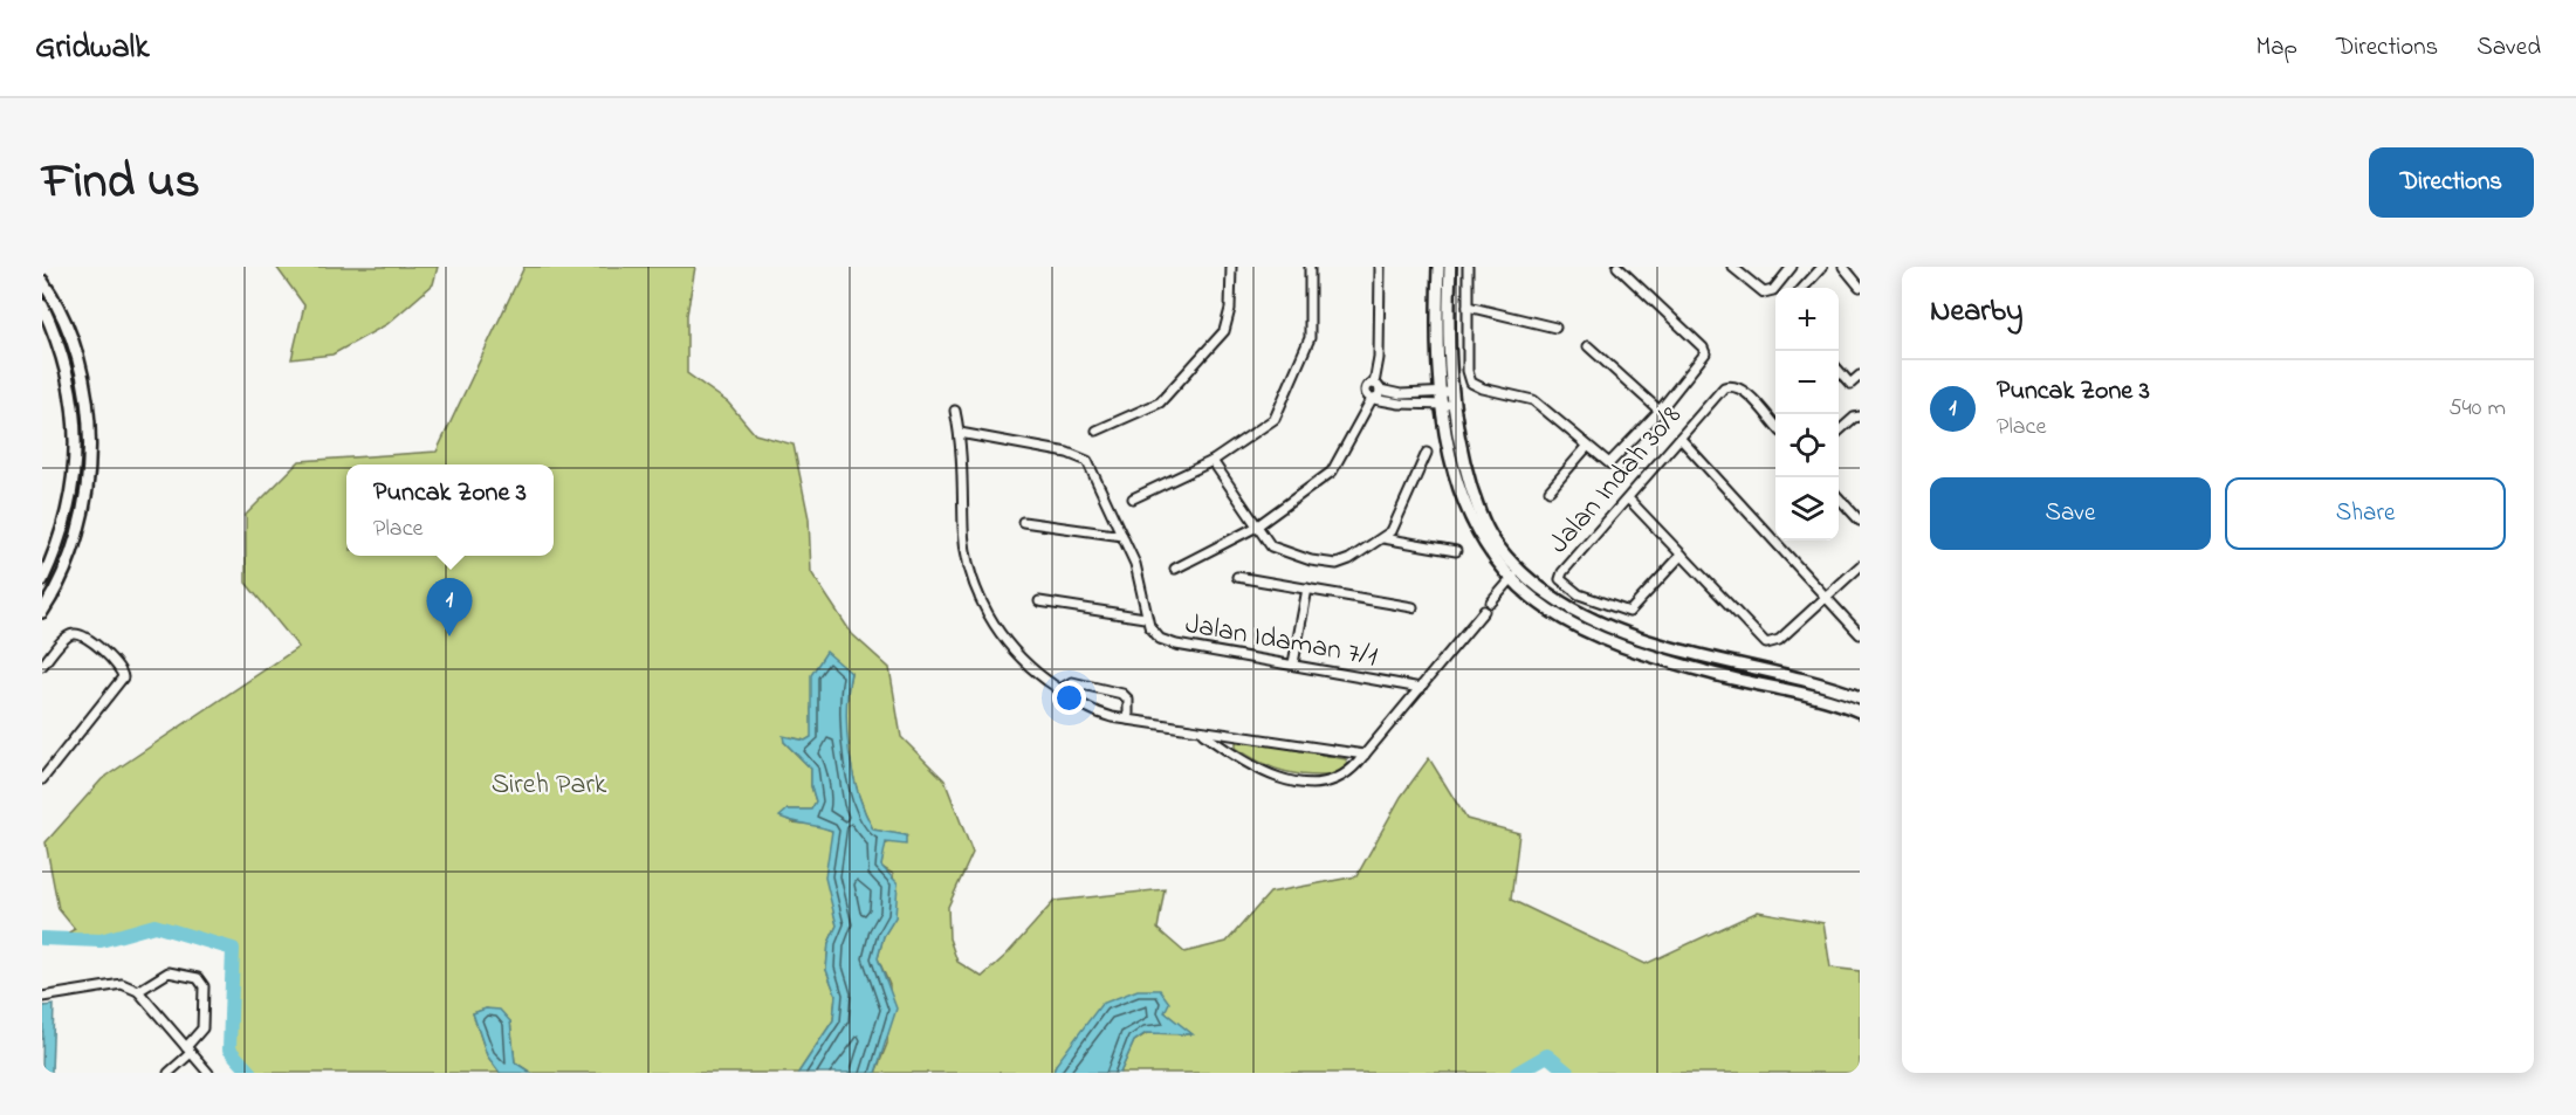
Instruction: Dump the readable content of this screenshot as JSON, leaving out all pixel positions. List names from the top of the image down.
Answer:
{
  "streets": {
    "street": ["Jalan Indah 30/8", "Jalan Idaman 7/1"]
  },
  "parks": ["Sireh Park"],
  "page": {
    "header": "Gridwalk",
    "nav": ["Map", "Directions", "Saved"],
    "title": "Find us",
    "buttons": [
      "Directions",
      ["Save", "Share"]
    ],
    "heading": "Nearby",
    "map_buttons": ["+", "−"],
    "list": [
      {
        "mark": "1",
        "name": "Puncak Zone 3",
        "note": "Place",
        "value": "540 m"
      }
    ],
    "popup": ["Puncak Zone 3", "Place"],
    "pins": "1"
  }
}
